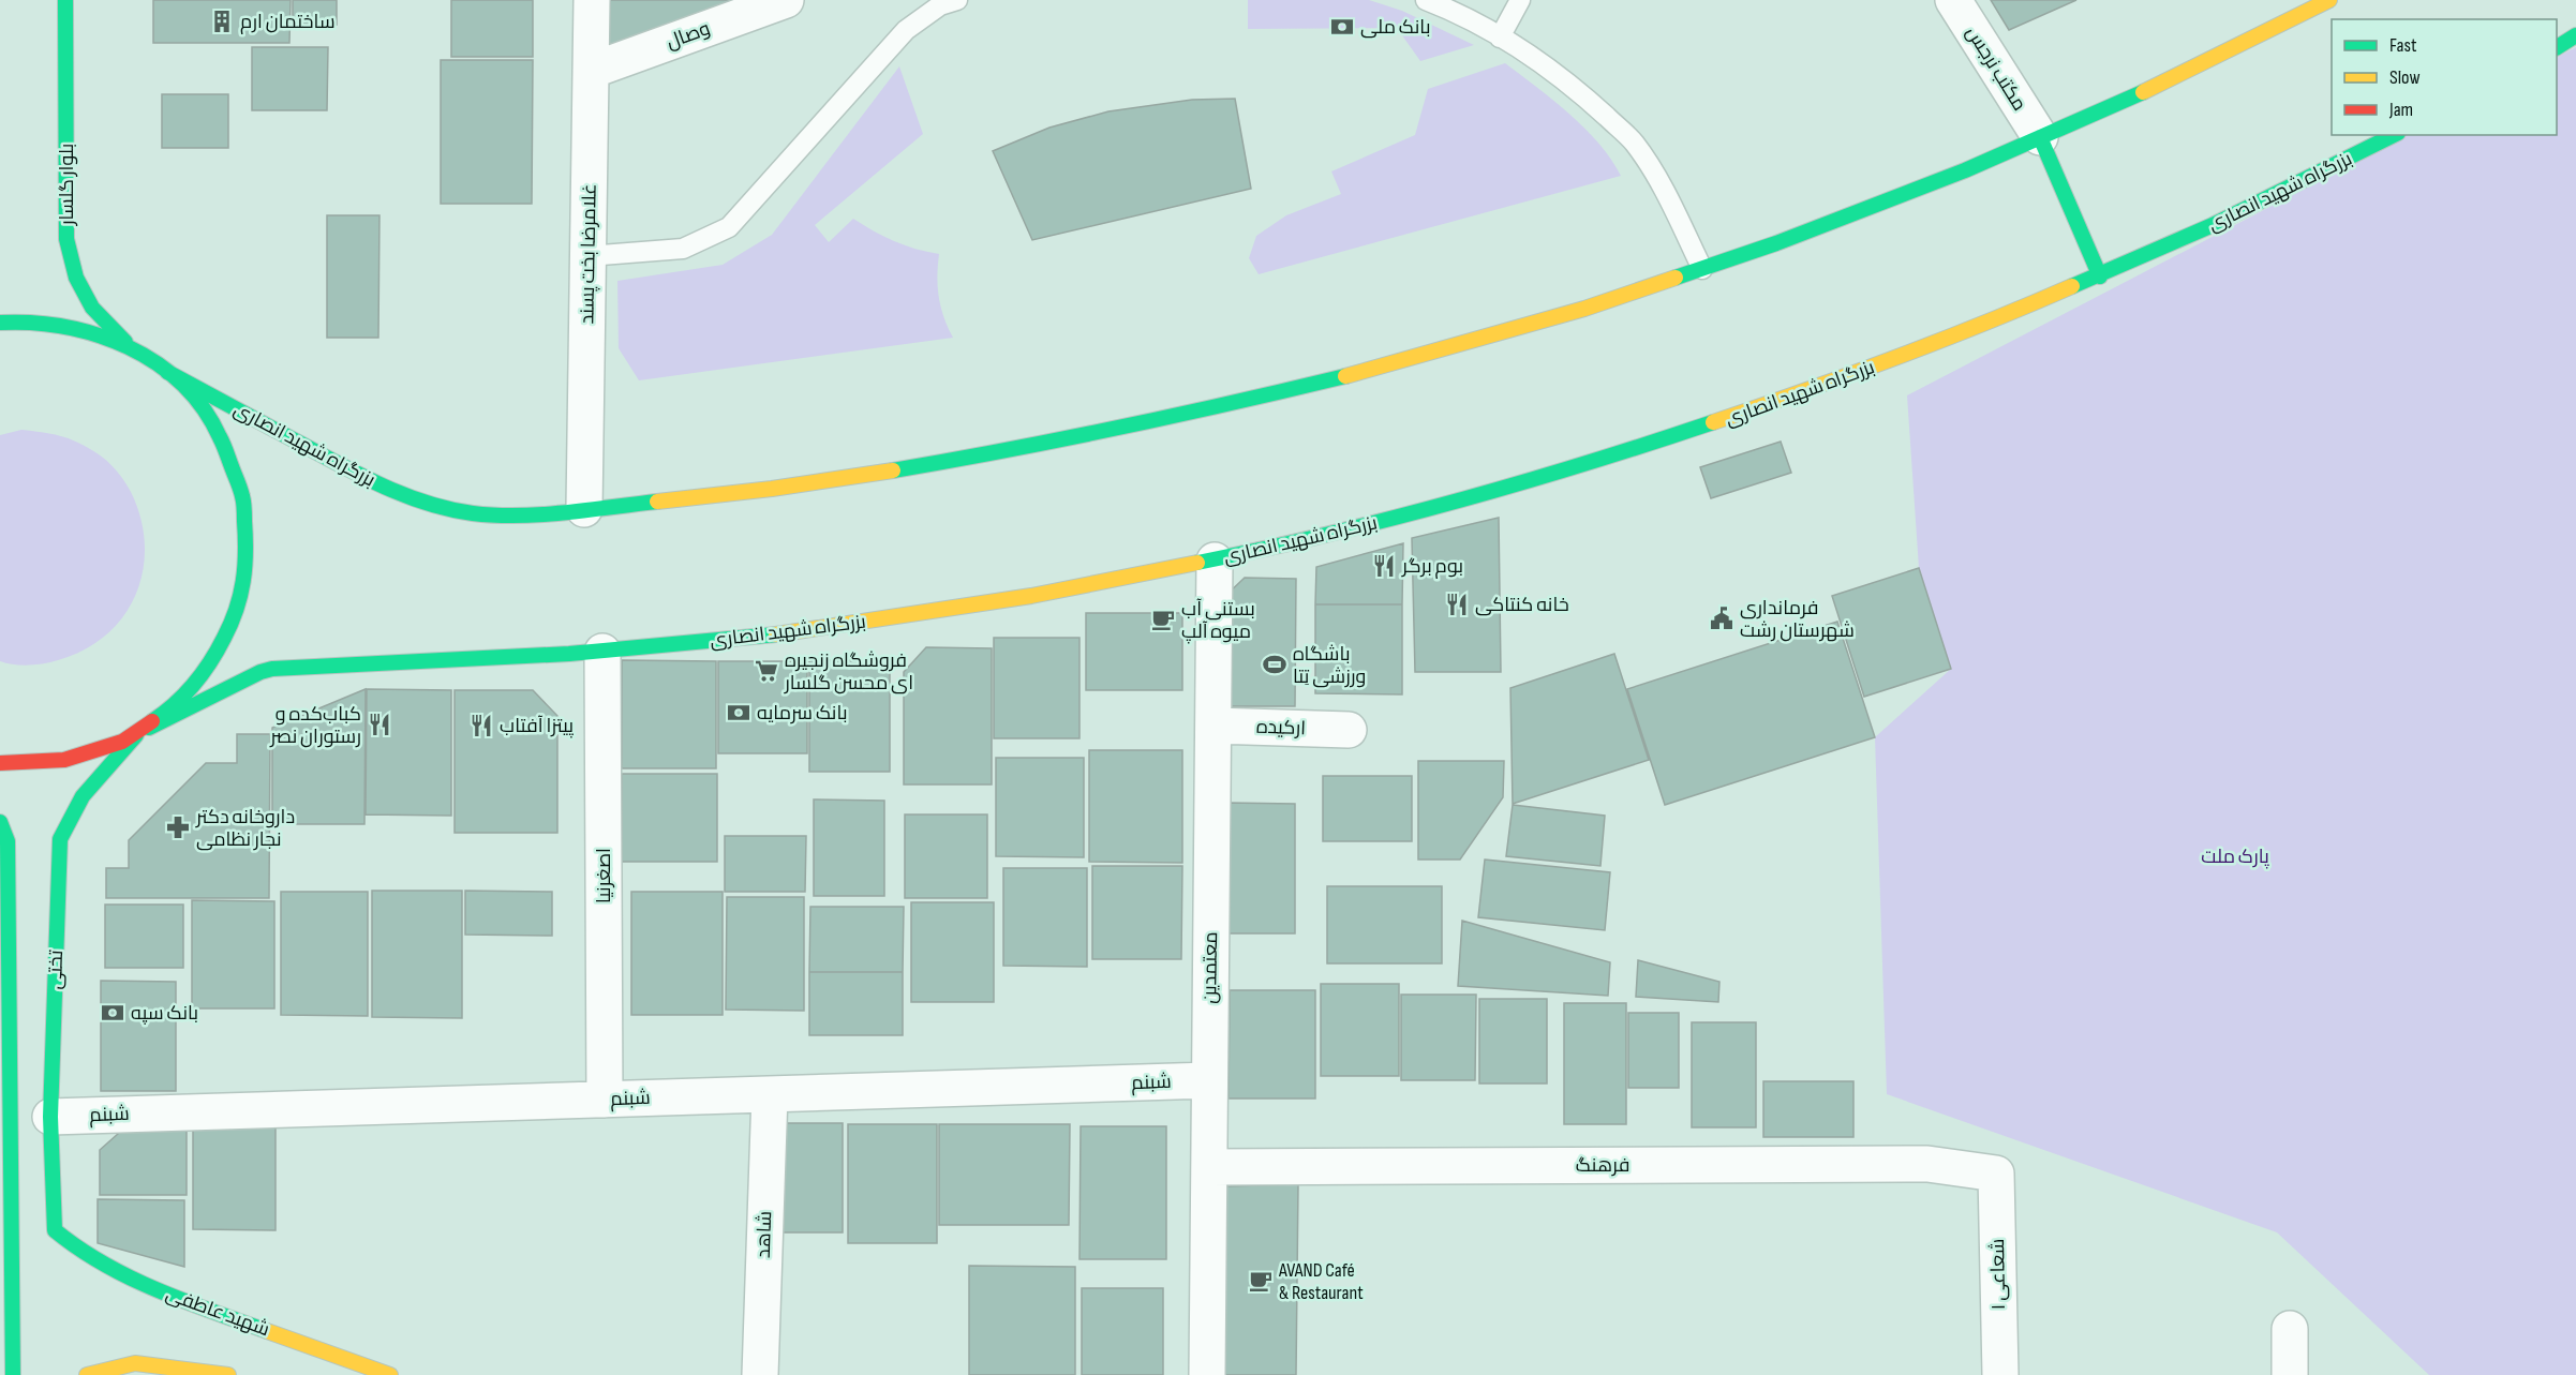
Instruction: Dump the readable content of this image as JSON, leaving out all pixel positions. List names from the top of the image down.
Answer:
{
  "streets": {
    "main road": [
      "بلوار گلسار",
      "بزرگراه شهید انصاری",
      "تختی",
      "شهید عاطفی"
    ],
    "street": [
      "وصال",
      "مکتب نرجس",
      "غلامرضا بخت پسند",
      "ارکیده",
      "اصغرنیا",
      "معتمدین",
      "شبنم",
      "فرهنگ",
      "شاهد",
      "شعاعی ۱"
    ]
  },
  "crossings": [
    ["وصال", "غلامرضا بخت پسند"],
    ["مکتب نرجس", "بزرگراه شهید انصاری"],
    ["بزرگراه شهید انصاری", "غلامرضا بخت پسند"],
    ["بزرگراه شهید انصاری", "اصغرنیا"],
    ["بزرگراه شهید انصاری", "معتمدین"],
    ["ارکیده", "معتمدین"],
    ["اصغرنیا", "شبنم"],
    ["معتمدین", "شبنم"],
    ["معتمدین", "فرهنگ"],
    ["تختی", "شبنم"],
    ["تختی", "شهید عاطفی"],
    ["شبنم", "شاهد"],
    ["فرهنگ", "شعاعی ۱"]
  ],
  "parks": ["پارک ملت"],
  "places": {
    "building": ["ساختمان ارم"],
    "bank": ["بانک ملی", "بانک سرمایه", "بانک سپه"],
    "restaurant": [
      "بوم برگر",
      "خانه کنتاکی",
      "کباب‌کده و رستوران نصر",
      "پیتزا آفتاب"
    ],
    "public building": ["فرمانداری شهرستان رشت"],
    "cafe": ["بستنی آب میوه آلپ", "AVAND Café & Restaurant"],
    "sports": ["باشگاه ورزشی تِتا"],
    "supermarket": ["فروشگاه زنجیره ای محسن گلسار"],
    "pharmacy": ["داروخانه دکتر نجار نظامی"]
  },
  "legend": ["Fast", "Slow", "Jam"]
}
